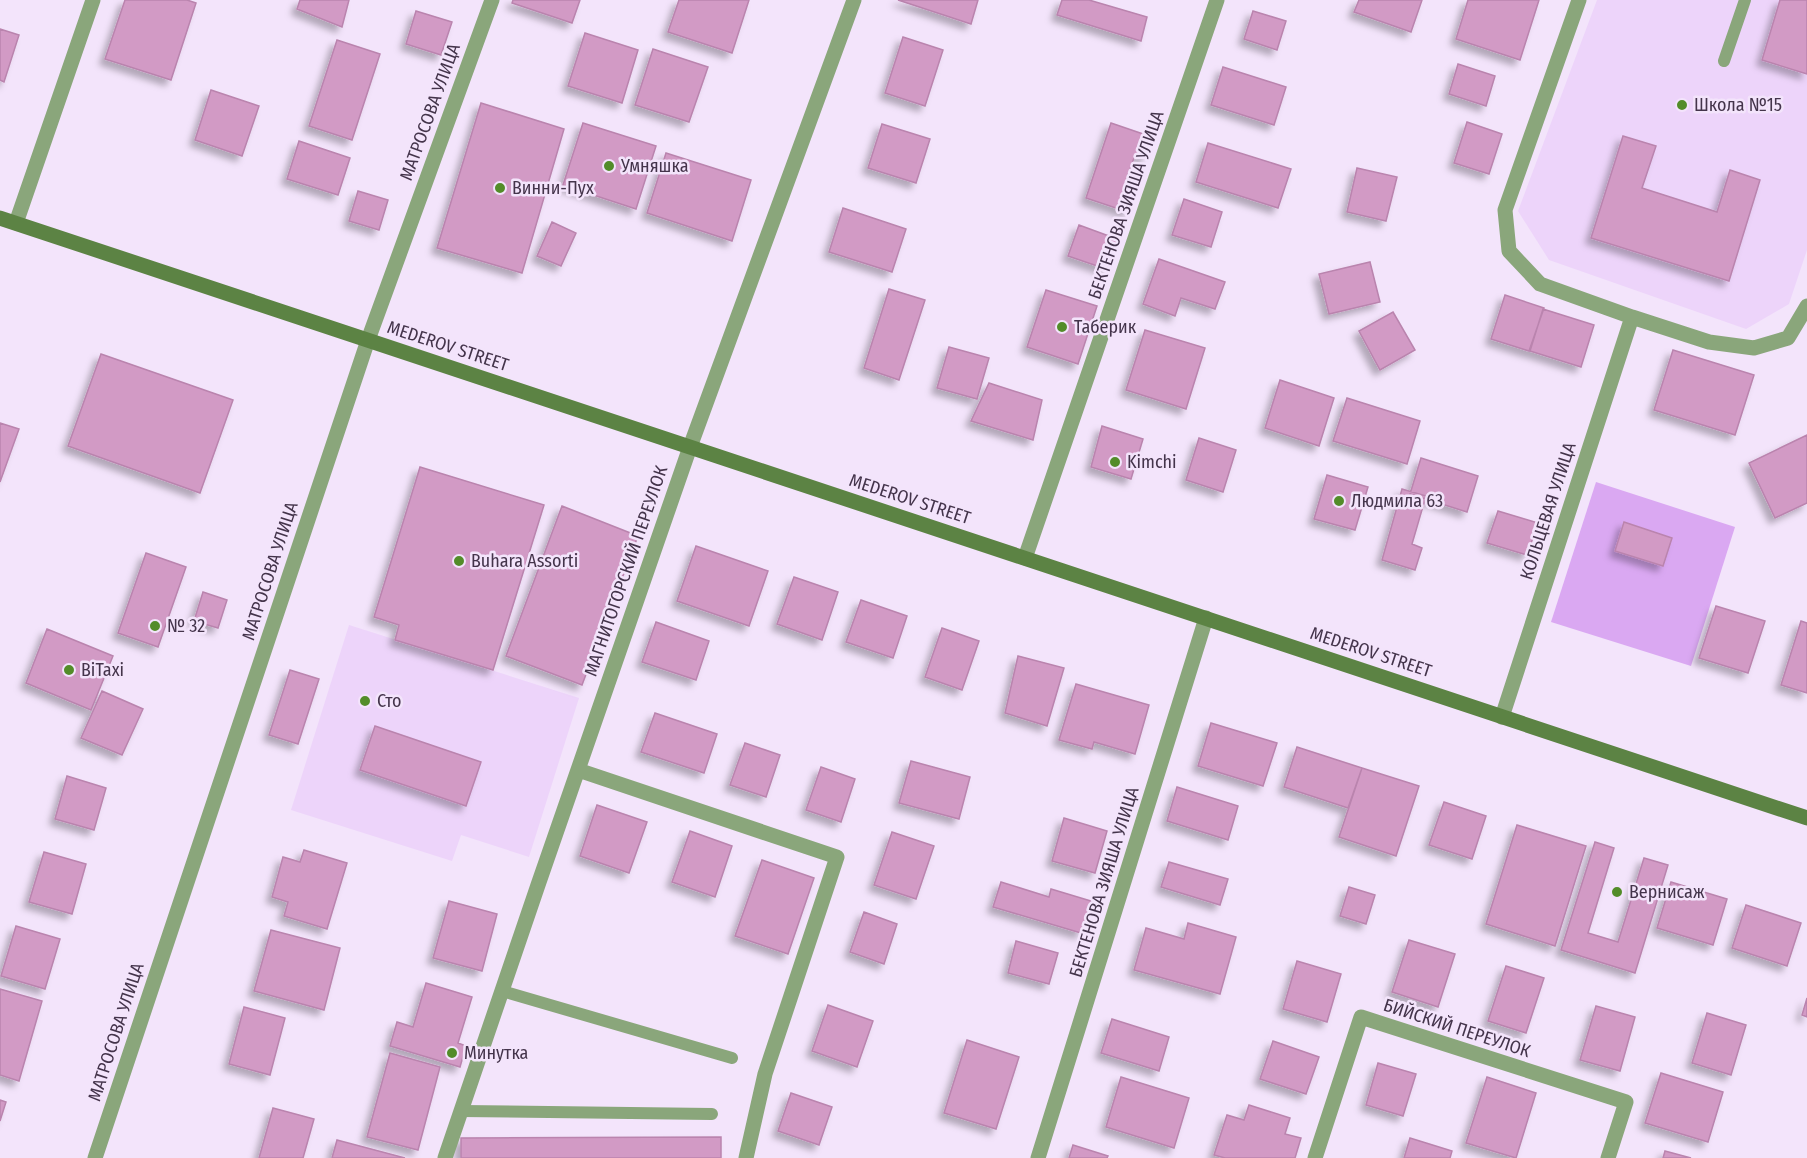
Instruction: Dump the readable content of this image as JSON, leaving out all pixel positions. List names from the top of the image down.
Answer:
{
  "streets": {
    "main road": ["MEDEROV STREET"],
    "street": [
      "МАТРОСОВА УЛИЦА",
      "БЕКТЕНОВА ЗИЯША УЛИЦА",
      "КОЛЬЦЕВАЯ УЛИЦА",
      "МАГНИТОГОРСКИЙ ПЕРЕУЛОК",
      "БИЙСКИЙ ПЕРЕУЛОК"
    ]
  },
  "crossings": [
    ["МАТРОСОВА УЛИЦА", "MEDEROV STREET"],
    ["БЕКТЕНОВА ЗИЯША УЛИЦА", "MEDEROV STREET"],
    ["MEDEROV STREET", "КОЛЬЦЕВАЯ УЛИЦА"],
    ["MEDEROV STREET", "МАГНИТОГОРСКИЙ ПЕРЕУЛОК"]
  ],
  "places": [
    "Школа №15",
    "Умняшка",
    "Винни-Пух",
    "Таберик",
    "Kimchi",
    "Людмила 63",
    "Buhara Assorti",
    "№ 32",
    "BiTaxi",
    "Сто",
    "Вернисаж",
    "Минутка"
  ]
}
